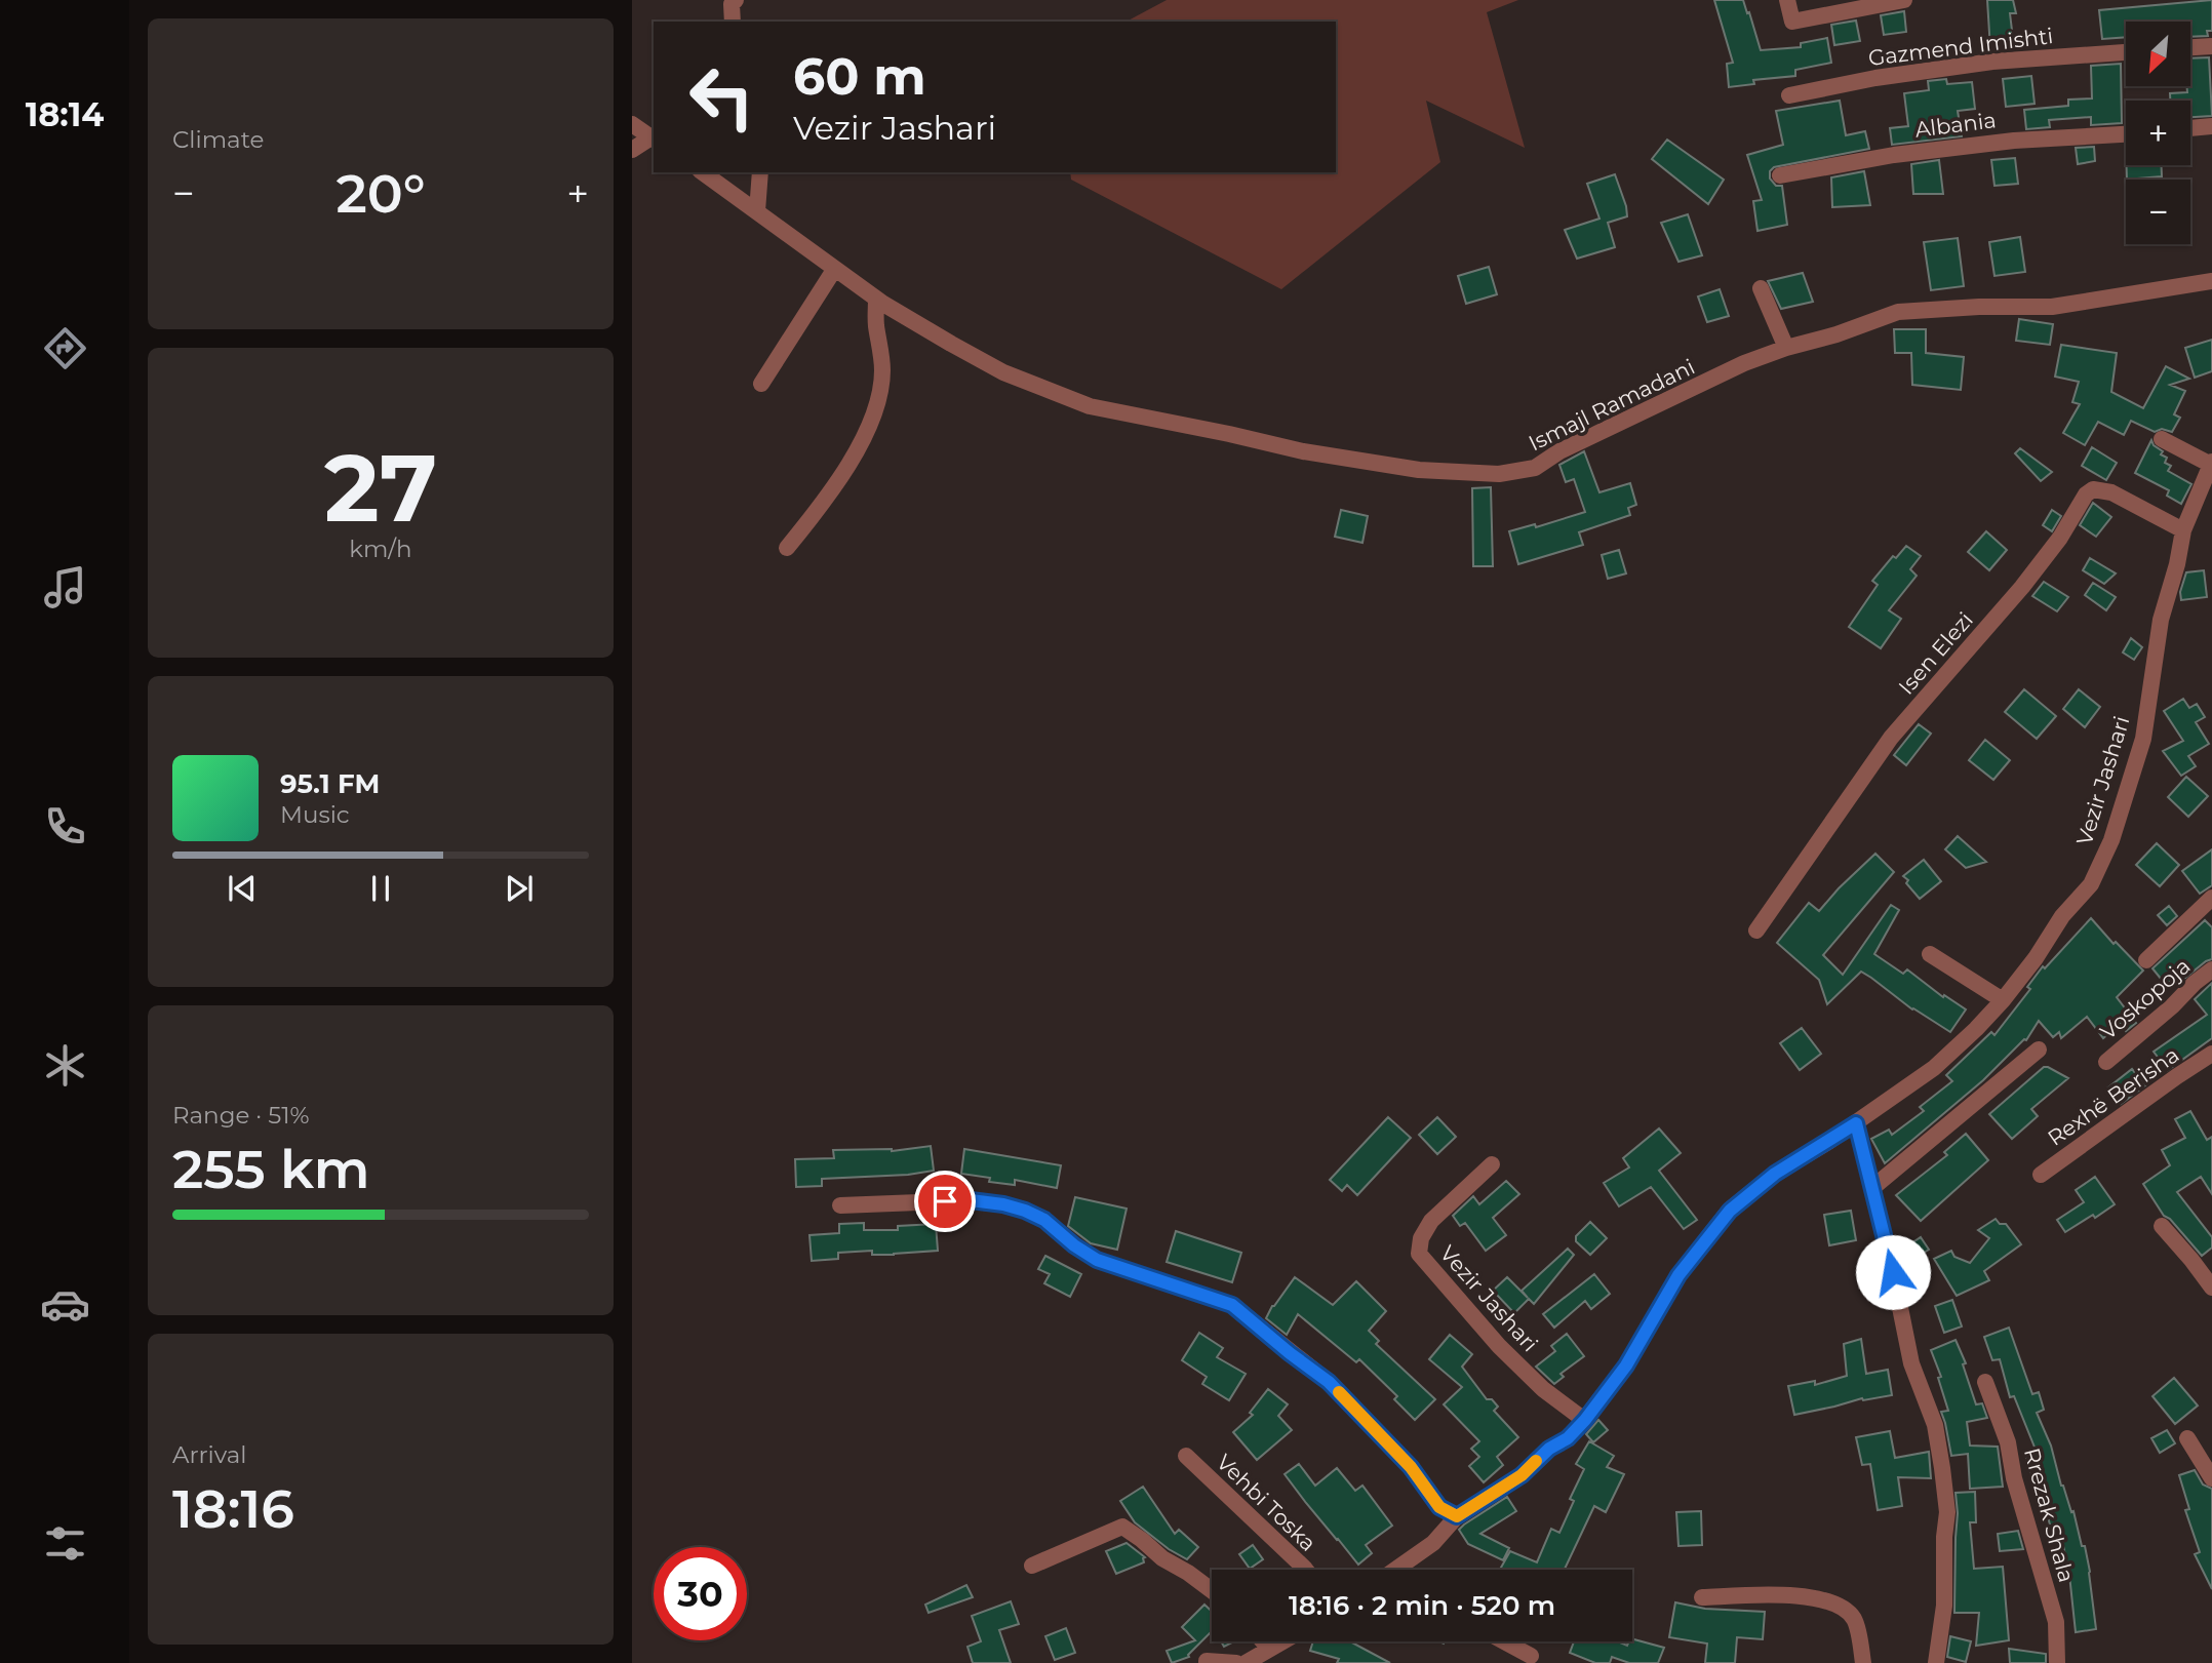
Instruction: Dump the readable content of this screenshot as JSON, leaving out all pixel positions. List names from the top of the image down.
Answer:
{
  "streets": {
    "street": [
      "Gazmend Imishti",
      "Albania",
      "Ismajl Ramadani",
      "Isen Elezi",
      "Vezir Jashari",
      "Voskopoja",
      "Rexhë Berisha",
      "Vehbi Toska",
      "Rrezak Shala"
    ]
  },
  "crossings": [
    ["Isen Elezi", "Vezir Jashari"]
  ],
  "north": "bottom left",
  "page": {
    "tabs": "18:14",
    "tile": [
      "Climate",
      ["27", "km/h"],
      ["Range · 51%", "255 km"],
      ["Arrival", "18:16"]
    ],
    "map_buttons": ["+", "−"],
    "turn": ["60 m", "Vezir Jashari"],
    "heat": ["−", "20°", "+"],
    "song": ["95.1 FM", "Music"],
    "limit": "30",
    "trip": "18:16 · 2 min · 520 m"
  }
}
